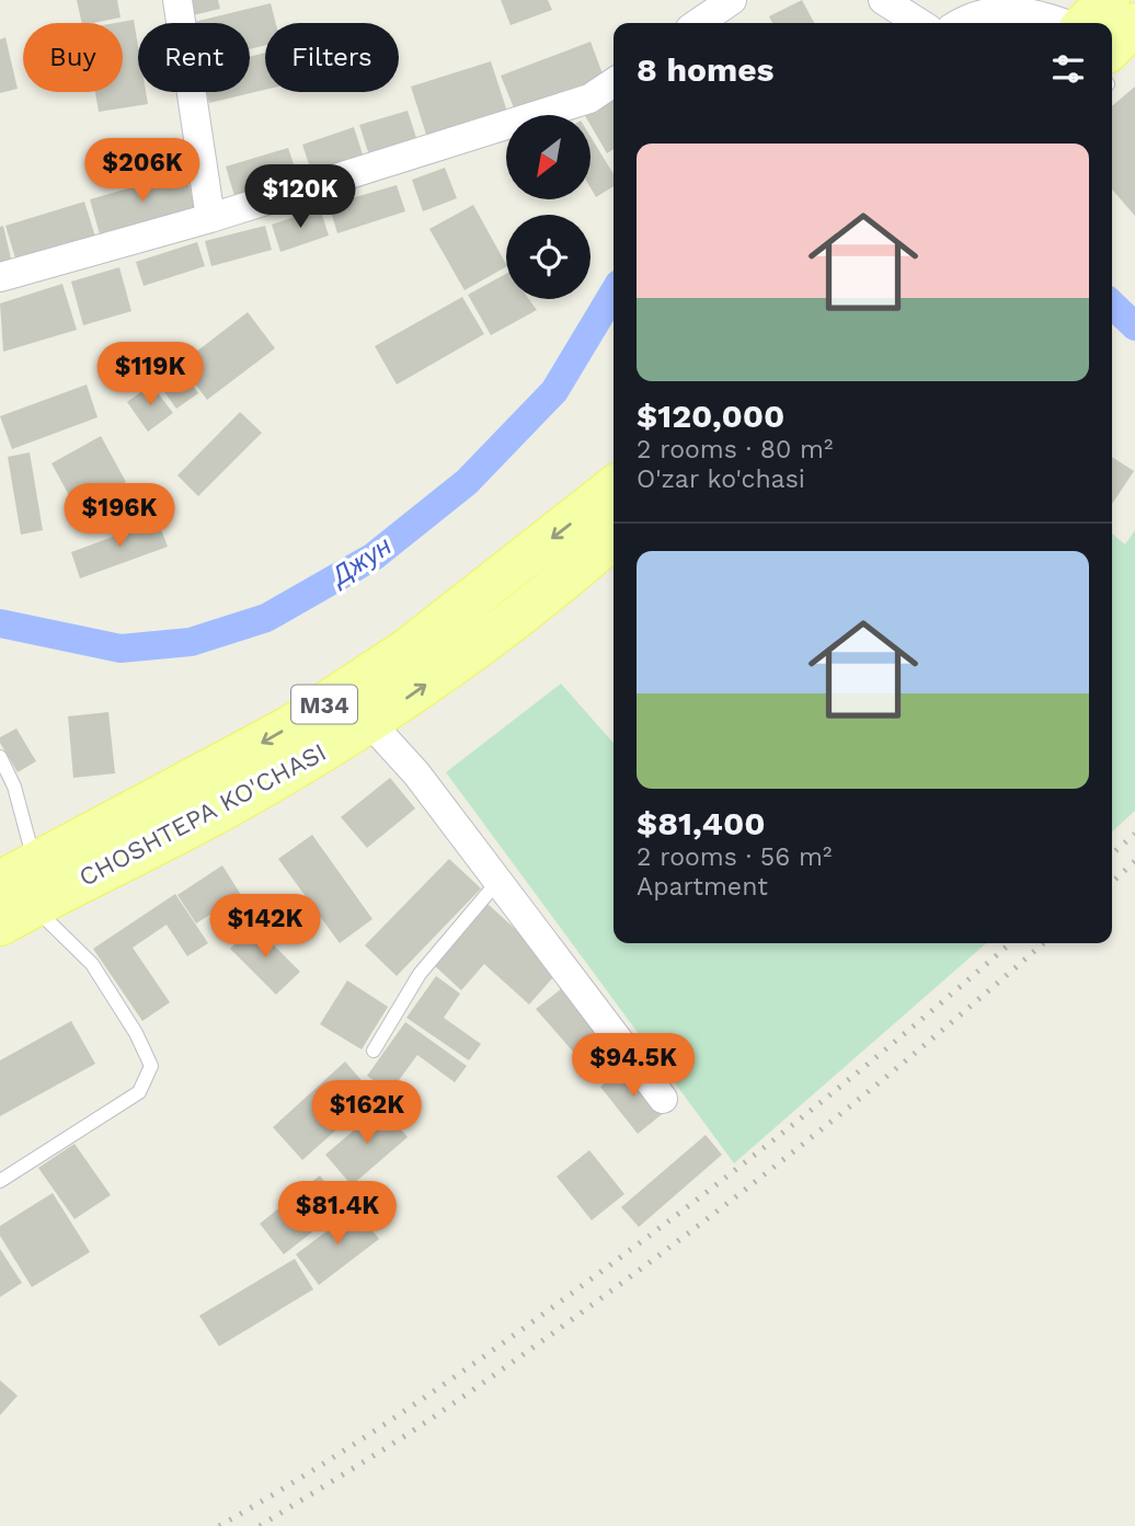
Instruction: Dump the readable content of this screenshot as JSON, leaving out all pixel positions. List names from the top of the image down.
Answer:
{
  "streets": {
    "main road": ["M34", "CHOSHTEPA KO'CHASI"]
  },
  "water": ["Джун"],
  "north": "bottom left",
  "page": {
    "chip": ["Buy", "Rent", "Filters"],
    "heading": "8 homes",
    "list": [
      {
        "name": "$120,000",
        "note": "2 rooms · 80 m² · O'zar ko'chasi"
      },
      {
        "name": "$81,400",
        "note": "2 rooms · 56 m² · Apartment"
      }
    ],
    "price": [
      "$206K",
      "$120K",
      "$119K",
      "$196K",
      "$142K",
      "$94.5K",
      "$162K",
      "$81.4K"
    ]
  }
}
